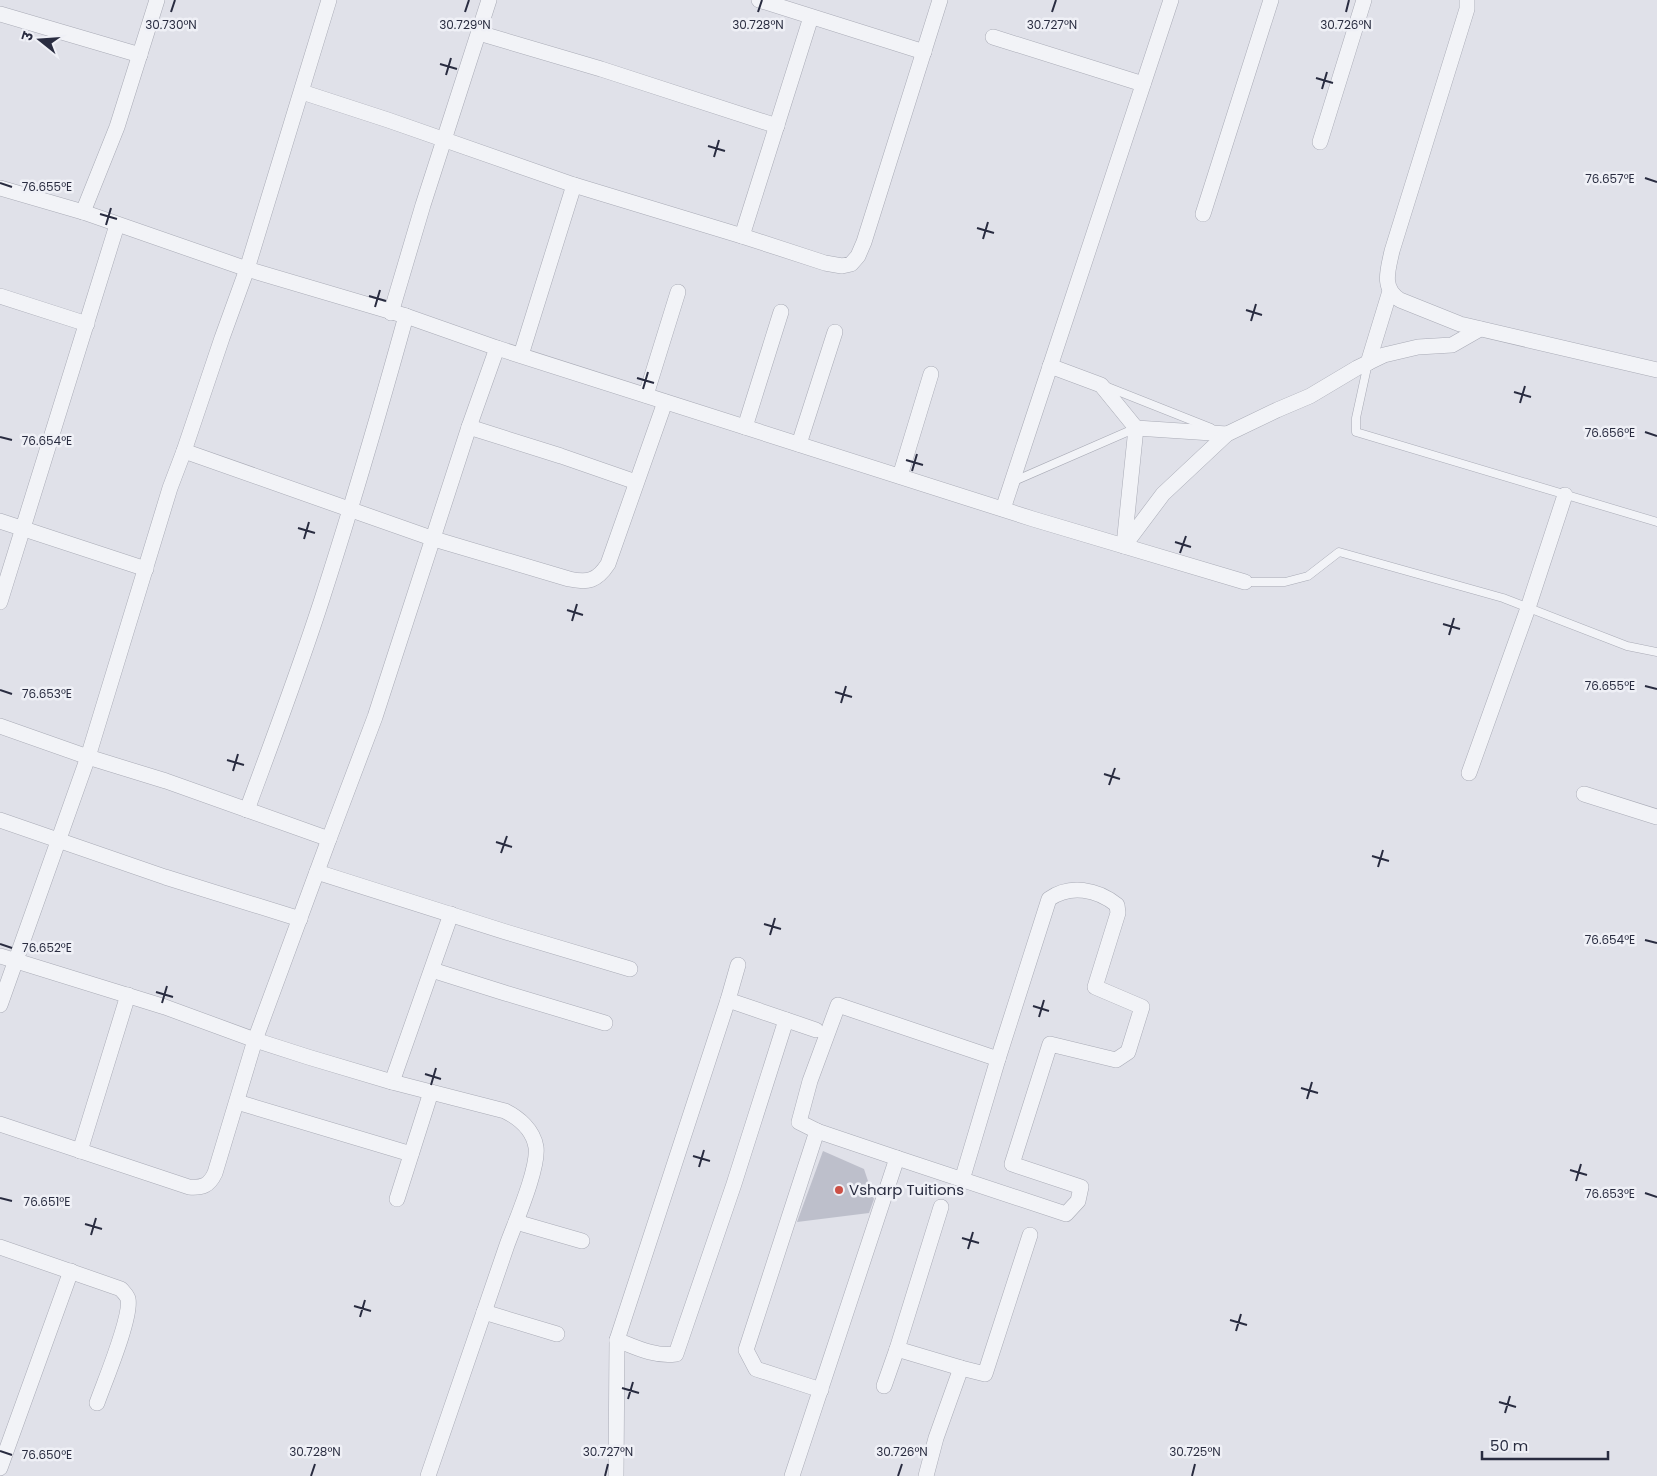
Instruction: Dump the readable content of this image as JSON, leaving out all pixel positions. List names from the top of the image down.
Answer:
{
  "places": ["Vsharp Tuitions"],
  "scale_bar": "50 m",
  "north": "left",
  "coordinates": [
    "30.730°N",
    "30.729°N",
    "30.728°N",
    "30.727°N",
    "30.726°N",
    "76.657°E",
    "76.655°E",
    "76.656°E",
    "76.654°E",
    "76.653°E",
    "76.652°E",
    "76.651°E",
    "30.725°N",
    "76.650°E"
  ]
}
